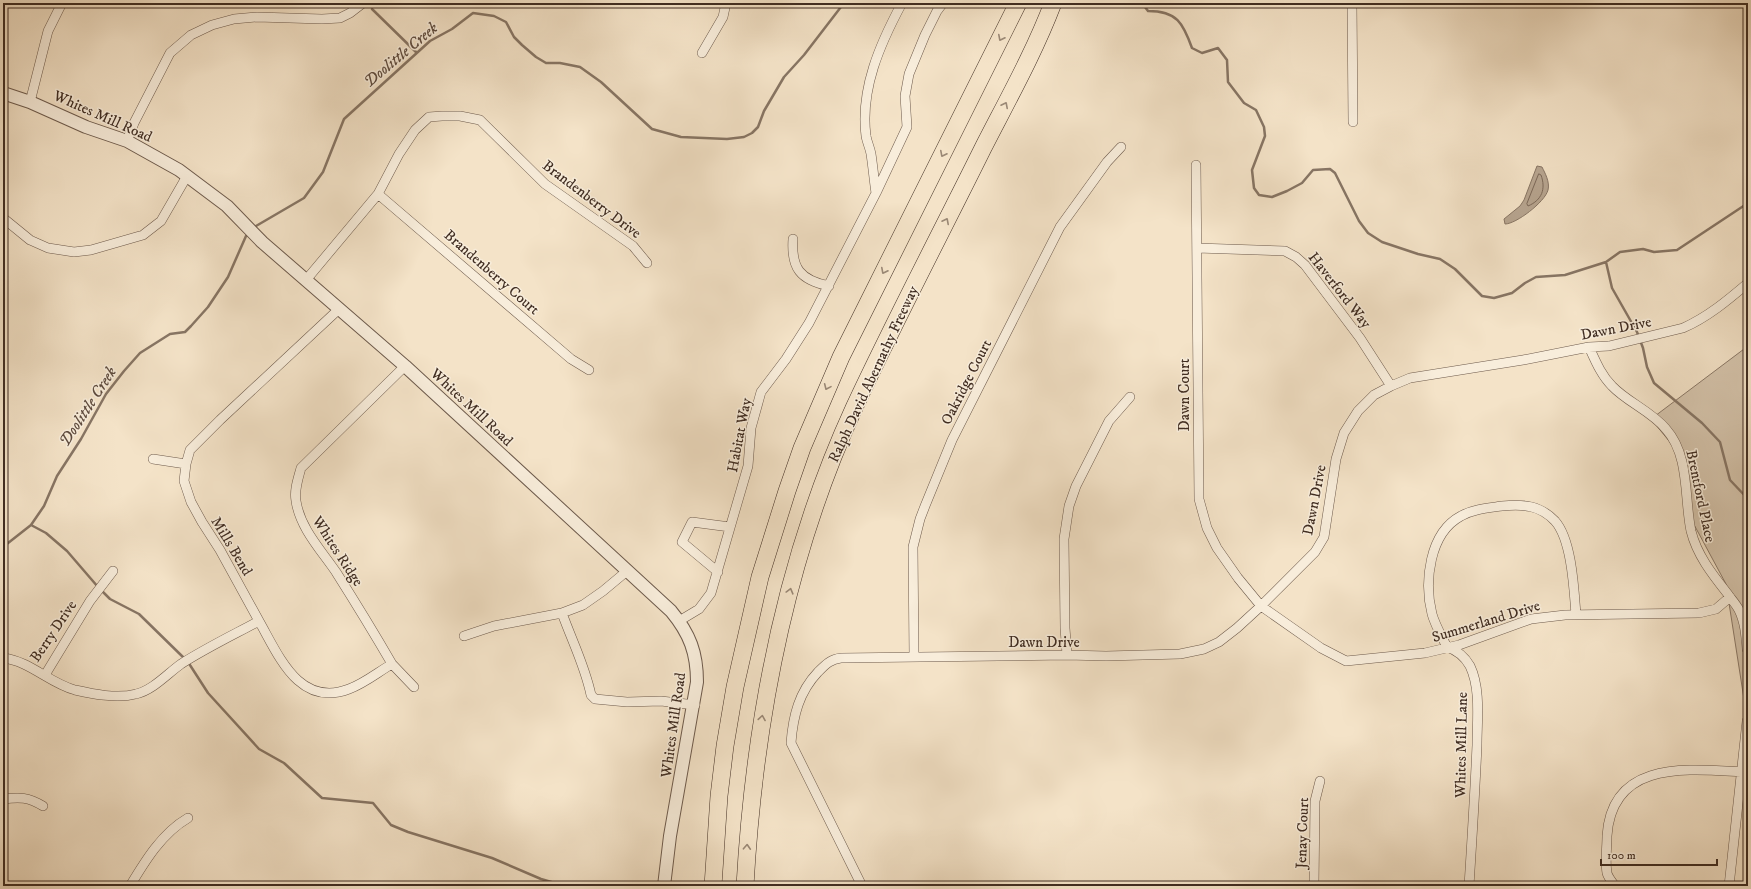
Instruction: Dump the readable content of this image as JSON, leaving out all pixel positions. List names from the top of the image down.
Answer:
{
  "streets": {
    "highway": ["Ralph David Abernathy Freeway"],
    "street": [
      "Whites Mill Road",
      "Brandenberry Drive",
      "Brandenberry Court",
      "Haverford Way",
      "Dawn Drive",
      "Oakridge Court",
      "Dawn Court",
      "Habitat Way",
      "Brentford Place",
      "Mills Bend",
      "Whites Ridge",
      "Summerland Drive",
      "Berry Drive",
      "Whites Mill Lane",
      "Jenay Court"
    ]
  },
  "crossings": [
    ["Whites Mill Road", "Brandenberry Drive"],
    ["Whites Mill Road", "Habitat Way"],
    ["Whites Mill Road", "Mills Bend"],
    ["Whites Mill Road", "Whites Ridge"],
    ["Brandenberry Drive", "Brandenberry Court"],
    ["Haverford Way", "Dawn Drive"],
    ["Haverford Way", "Dawn Court"],
    ["Dawn Drive", "Oakridge Court"],
    ["Dawn Drive", "Dawn Court"],
    ["Dawn Drive", "Brentford Place"],
    ["Dawn Drive", "Summerland Drive"],
    ["Dawn Court", "Summerland Drive"],
    ["Brentford Place", "Summerland Drive"],
    ["Summerland Drive", "Whites Mill Lane"]
  ],
  "water": ["Doolittle Creek"],
  "scale_bar": "100 m"
}
